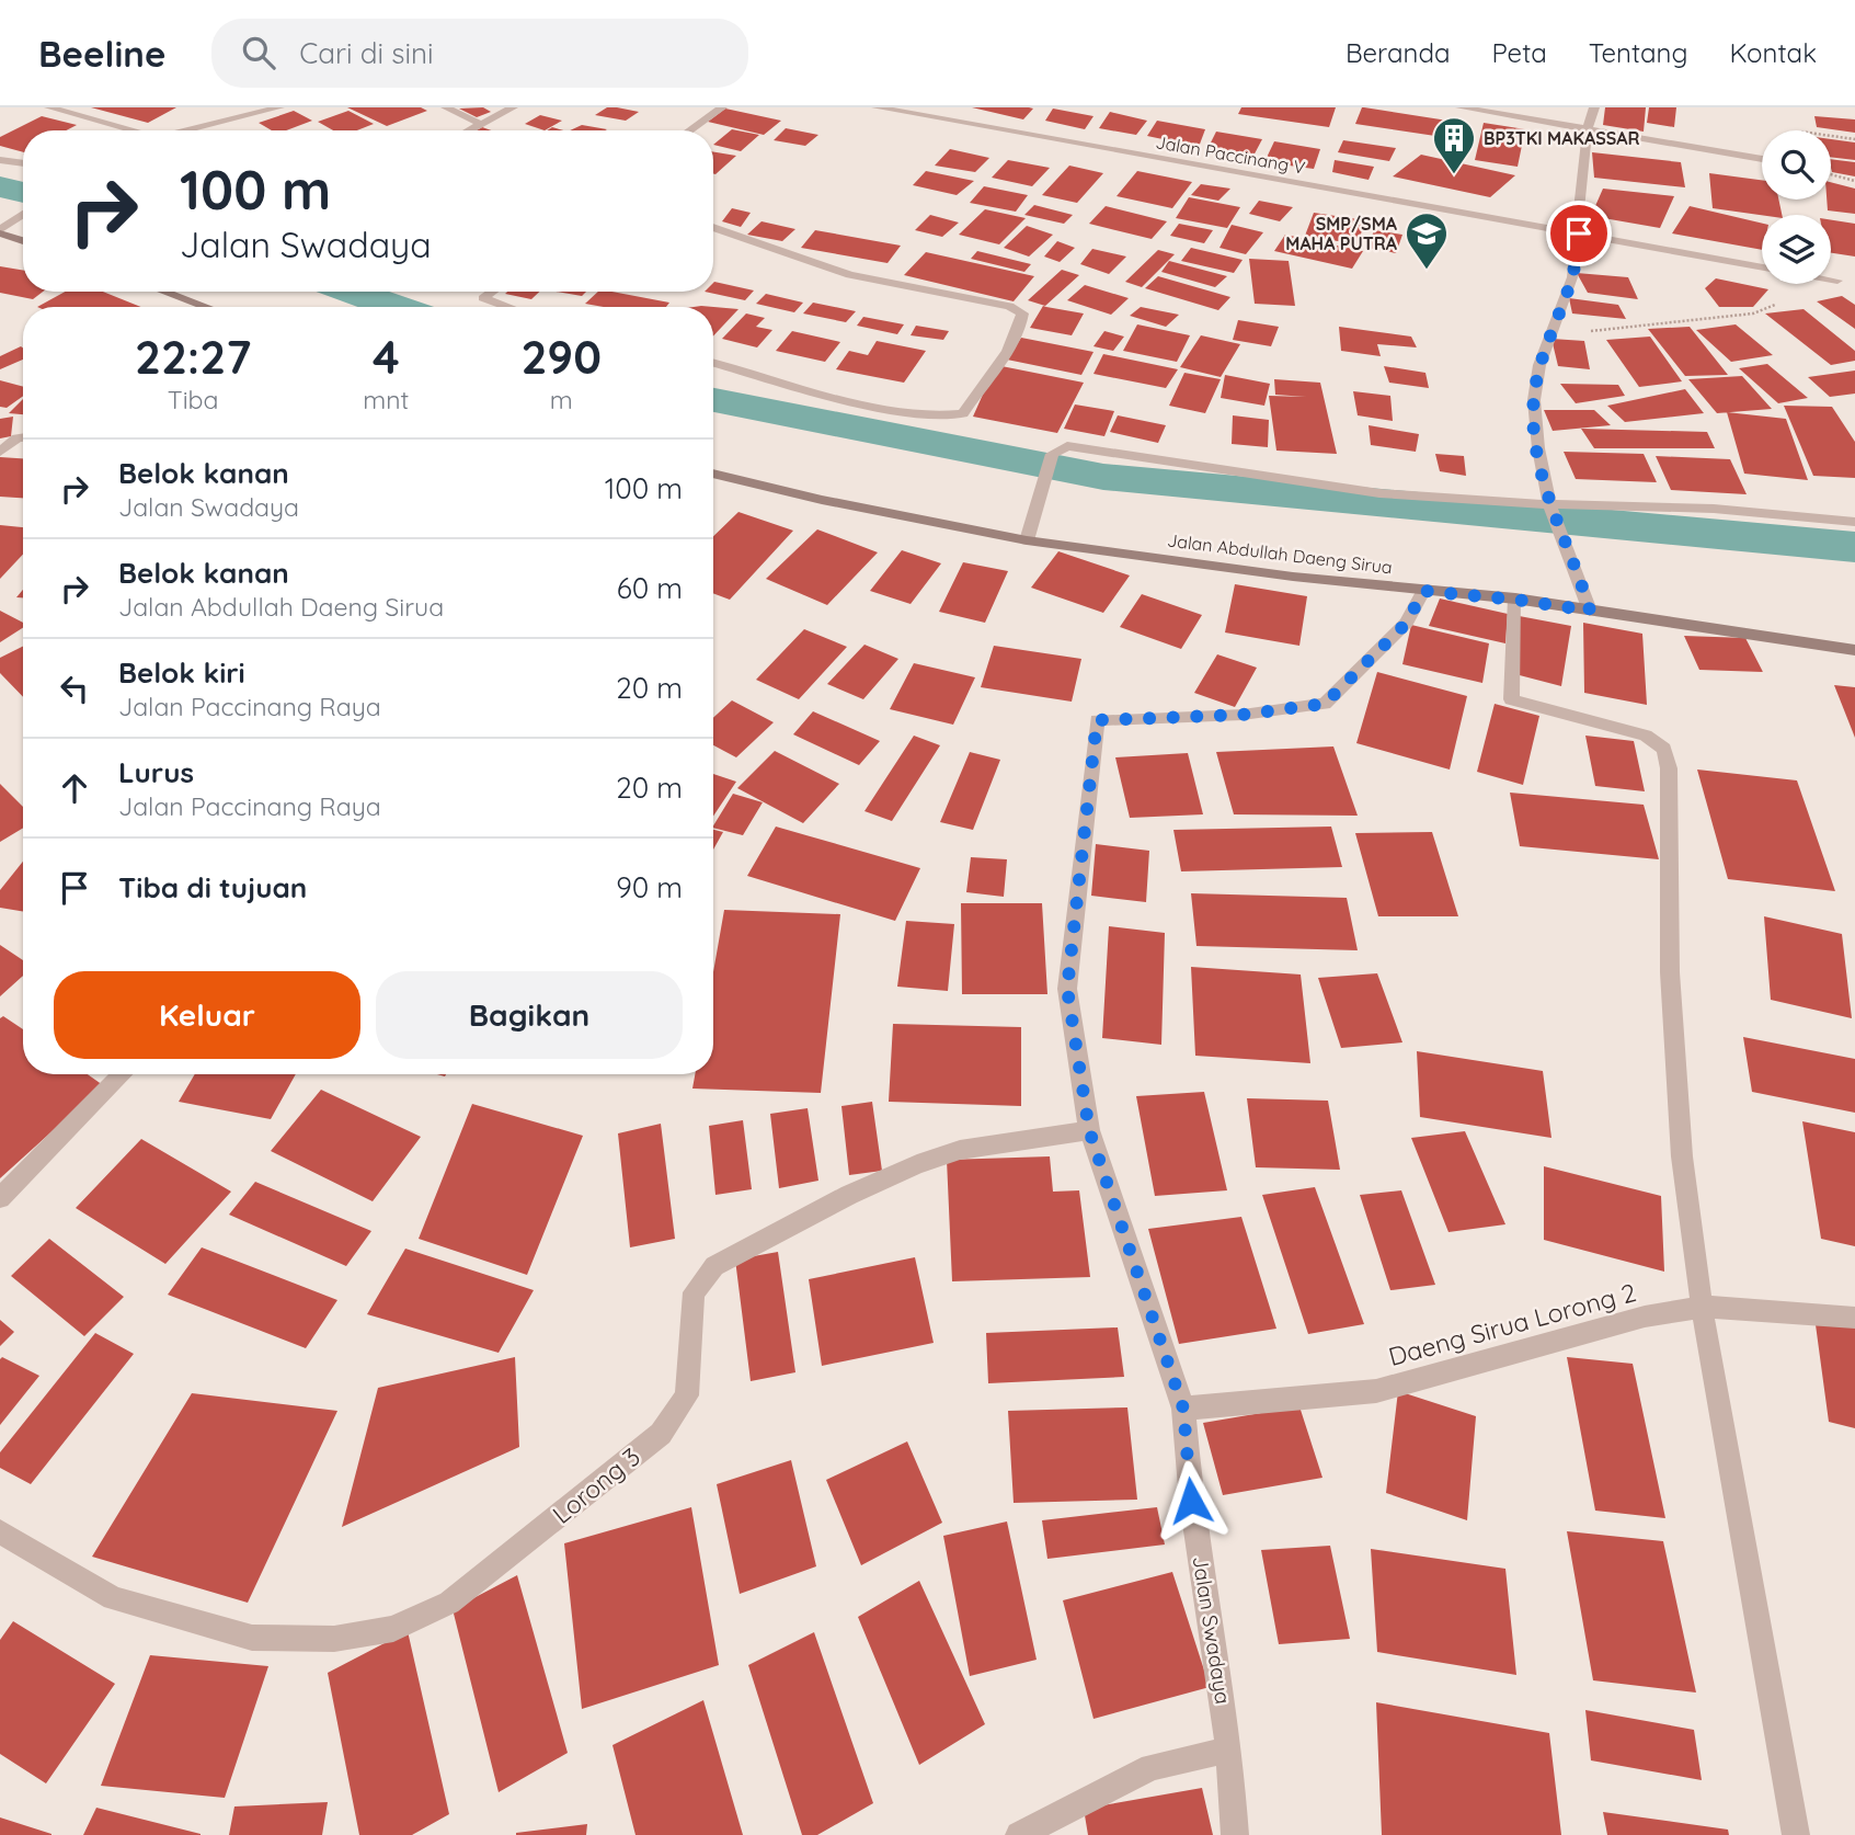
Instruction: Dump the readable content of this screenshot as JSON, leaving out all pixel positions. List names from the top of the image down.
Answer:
{
  "streets": {
    "main road": ["Jalan Abdullah Daeng Sirua"],
    "street": [
      "Jalan Paccinang V",
      "Daeng Sirua Lorong 2",
      "Lorong 3",
      "Jalan Swadaya"
    ]
  },
  "crossings": [
    ["Jalan Abdullah Daeng Sirua", "Jalan Swadaya"],
    ["Daeng Sirua Lorong 2", "Jalan Swadaya"],
    ["Lorong 3", "Jalan Swadaya"]
  ],
  "places": {
    "building": ["BP3TKI MAKASSAR"],
    "school or university": ["SMP/SMA MAHA PUTRA"]
  },
  "page": {
    "header": "Beeline",
    "search": "Cari di sini",
    "nav": [
      "Beranda",
      "Peta",
      "Tentang",
      "Kontak"
    ],
    "turn": ["100 m", "Jalan Swadaya"],
    "eta": [
      "22:27",
      "Tiba",
      "4",
      "mnt",
      "290",
      "m"
    ],
    "list": [
      {
        "name": "Belok kanan",
        "note": "Jalan Swadaya",
        "value": "100 m"
      },
      {
        "name": "Belok kanan",
        "note": "Jalan Abdullah Daeng Sirua",
        "value": "60 m"
      },
      {
        "name": "Belok kiri",
        "note": "Jalan Paccinang Raya",
        "value": "20 m"
      },
      {
        "name": "Lurus",
        "note": "Jalan Paccinang Raya",
        "value": "20 m"
      },
      {
        "name": "Tiba di tujuan",
        "value": "90 m"
      }
    ],
    "buttons": ["Keluar", "Bagikan"]
  }
}
